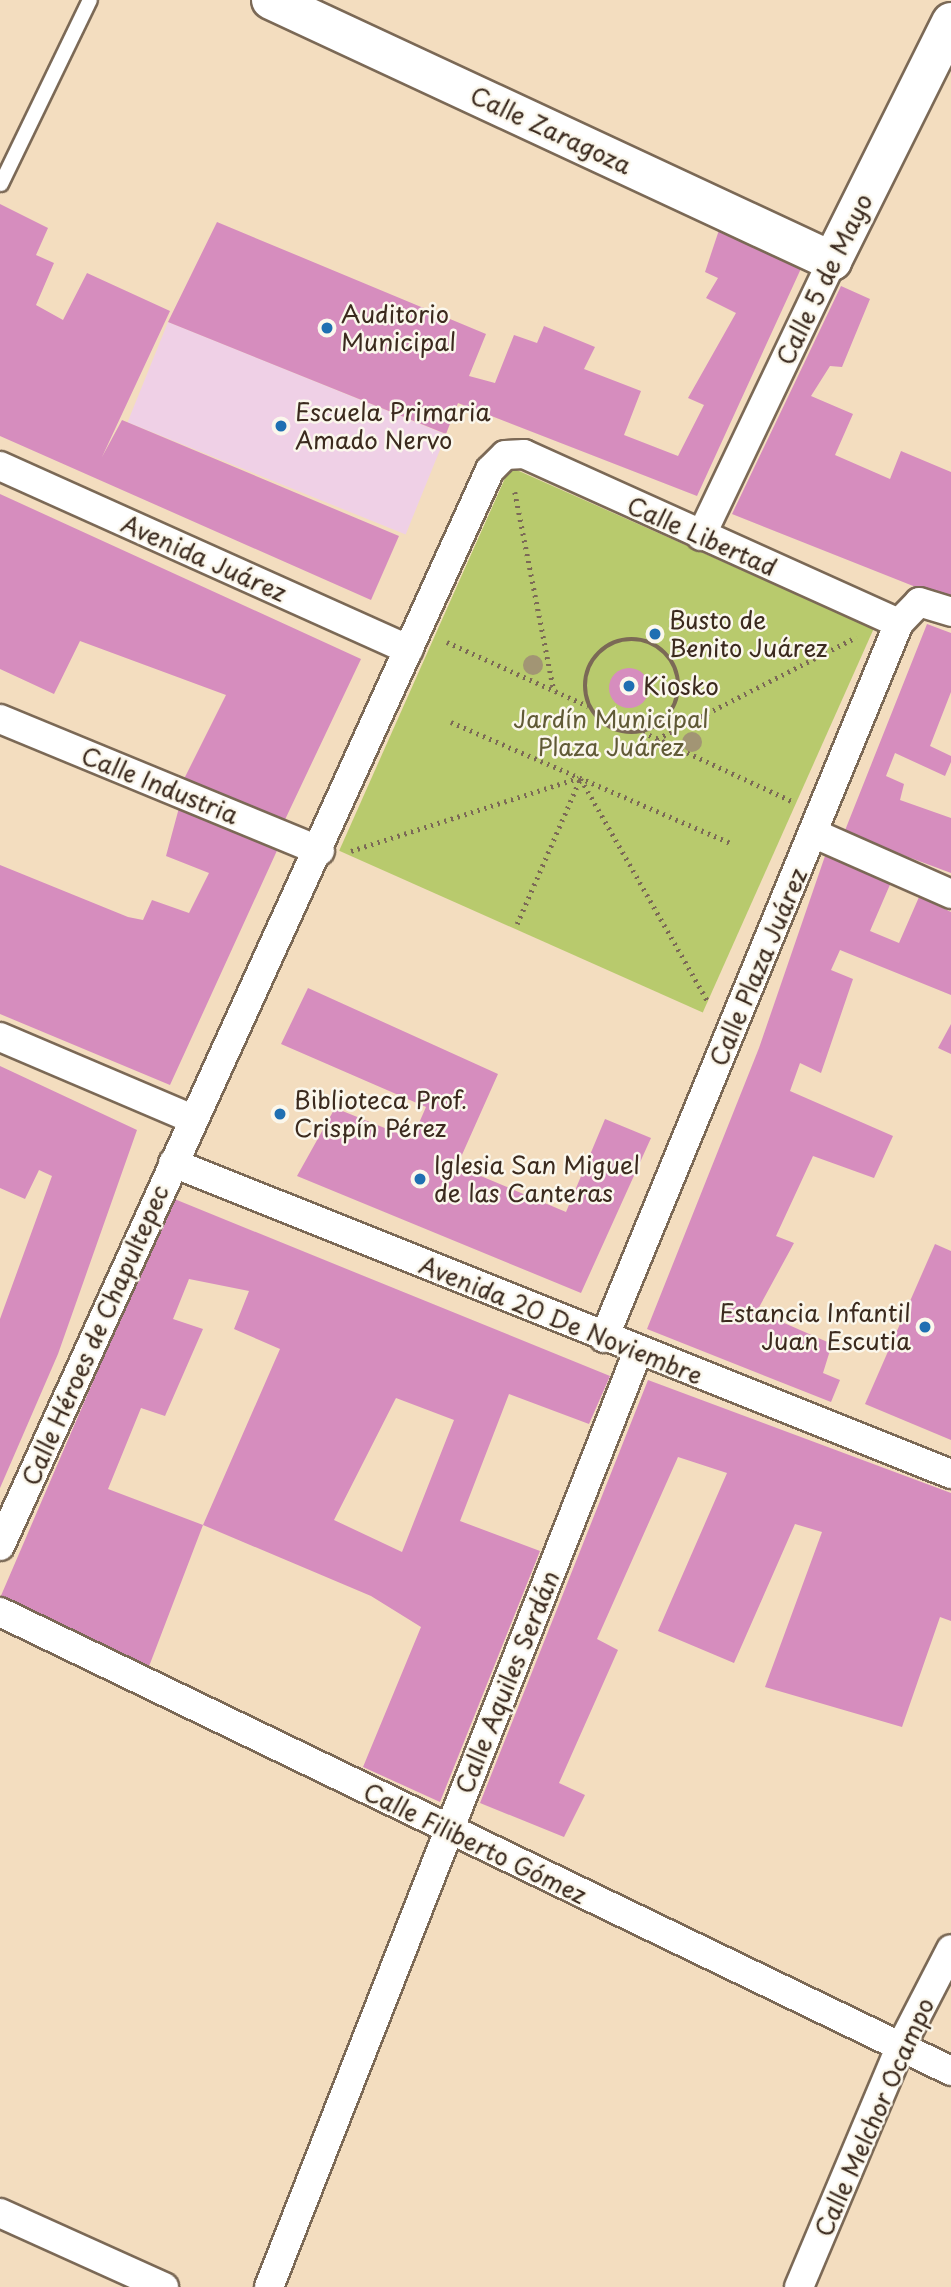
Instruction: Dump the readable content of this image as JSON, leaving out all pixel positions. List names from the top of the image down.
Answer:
{
  "streets": {
    "street": [
      "Calle Zaragoza",
      "Calle 5 de Mayo",
      "Calle Libertad",
      "Avenida Juárez",
      "Calle Industria",
      "Calle Plaza Juárez",
      "Avenida 20 De Noviembre",
      "Calle Héroes de Chapultepec",
      "Calle Aquiles Serdán",
      "Calle Filiberto Gómez",
      "Calle Melchor Ocampo"
    ]
  },
  "crossings": [
    ["Calle Zaragoza", "Calle 5 de Mayo"],
    ["Calle 5 de Mayo", "Calle Libertad"],
    ["Calle Libertad", "Calle Plaza Juárez"],
    ["Calle Plaza Juárez", "Avenida 20 De Noviembre"],
    ["Avenida 20 De Noviembre", "Calle Héroes de Chapultepec"],
    ["Avenida 20 De Noviembre", "Calle Aquiles Serdán"],
    ["Calle Aquiles Serdán", "Calle Filiberto Gómez"],
    ["Calle Filiberto Gómez", "Calle Melchor Ocampo"]
  ],
  "parks": ["Jardín Municipal Plaza Juárez"],
  "places": [
    "Auditorio Municipal",
    "Escuela Primaria Amado Nervo",
    "Busto de Benito Juárez",
    "Kiosko",
    "Biblioteca Prof. Crispín Pérez",
    "Iglesia San Miguel de las Canteras",
    "Estancia Infantil Juan Escutia"
  ]
}
